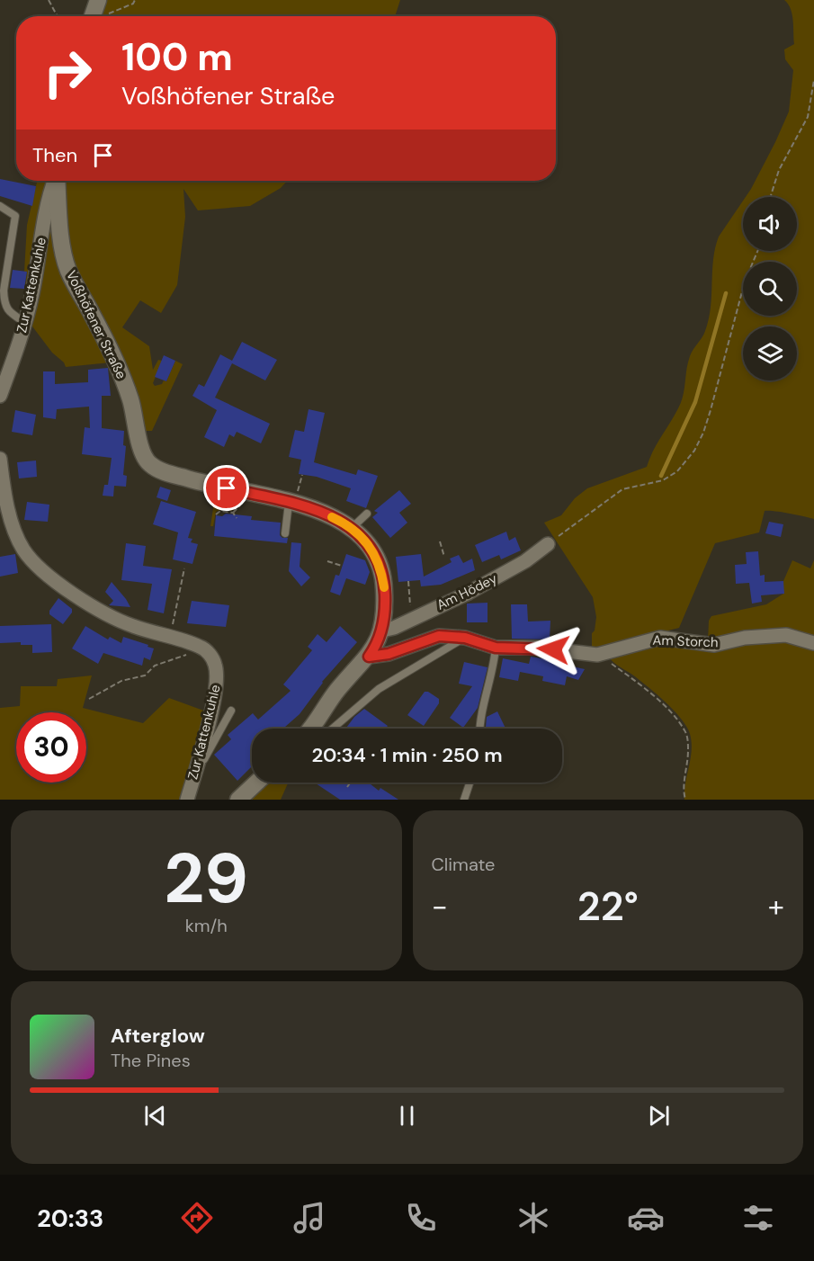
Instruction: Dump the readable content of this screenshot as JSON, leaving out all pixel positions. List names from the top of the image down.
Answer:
{
  "streets": {
    "street": [
      "Zur Kattenkuhle",
      "Voßhöfener Straße",
      "Am Hödey",
      "Am Storch"
    ]
  },
  "crossings": [
    ["Voßhöfener Straße", "Am Hödey"],
    ["Voßhöfener Straße", "Am Storch"]
  ],
  "page": {
    "turn": ["100 m", "Voßhöfener Straße"],
    "then": "Then",
    "limit": "30",
    "trip": "20:34 · 1 min · 250 m",
    "tile": [
      ["29", "km/h"],
      "Climate"
    ],
    "heat": ["−", "22°", "+"],
    "song": ["Afterglow", "The Pines"],
    "tabs": "20:33"
  }
}
